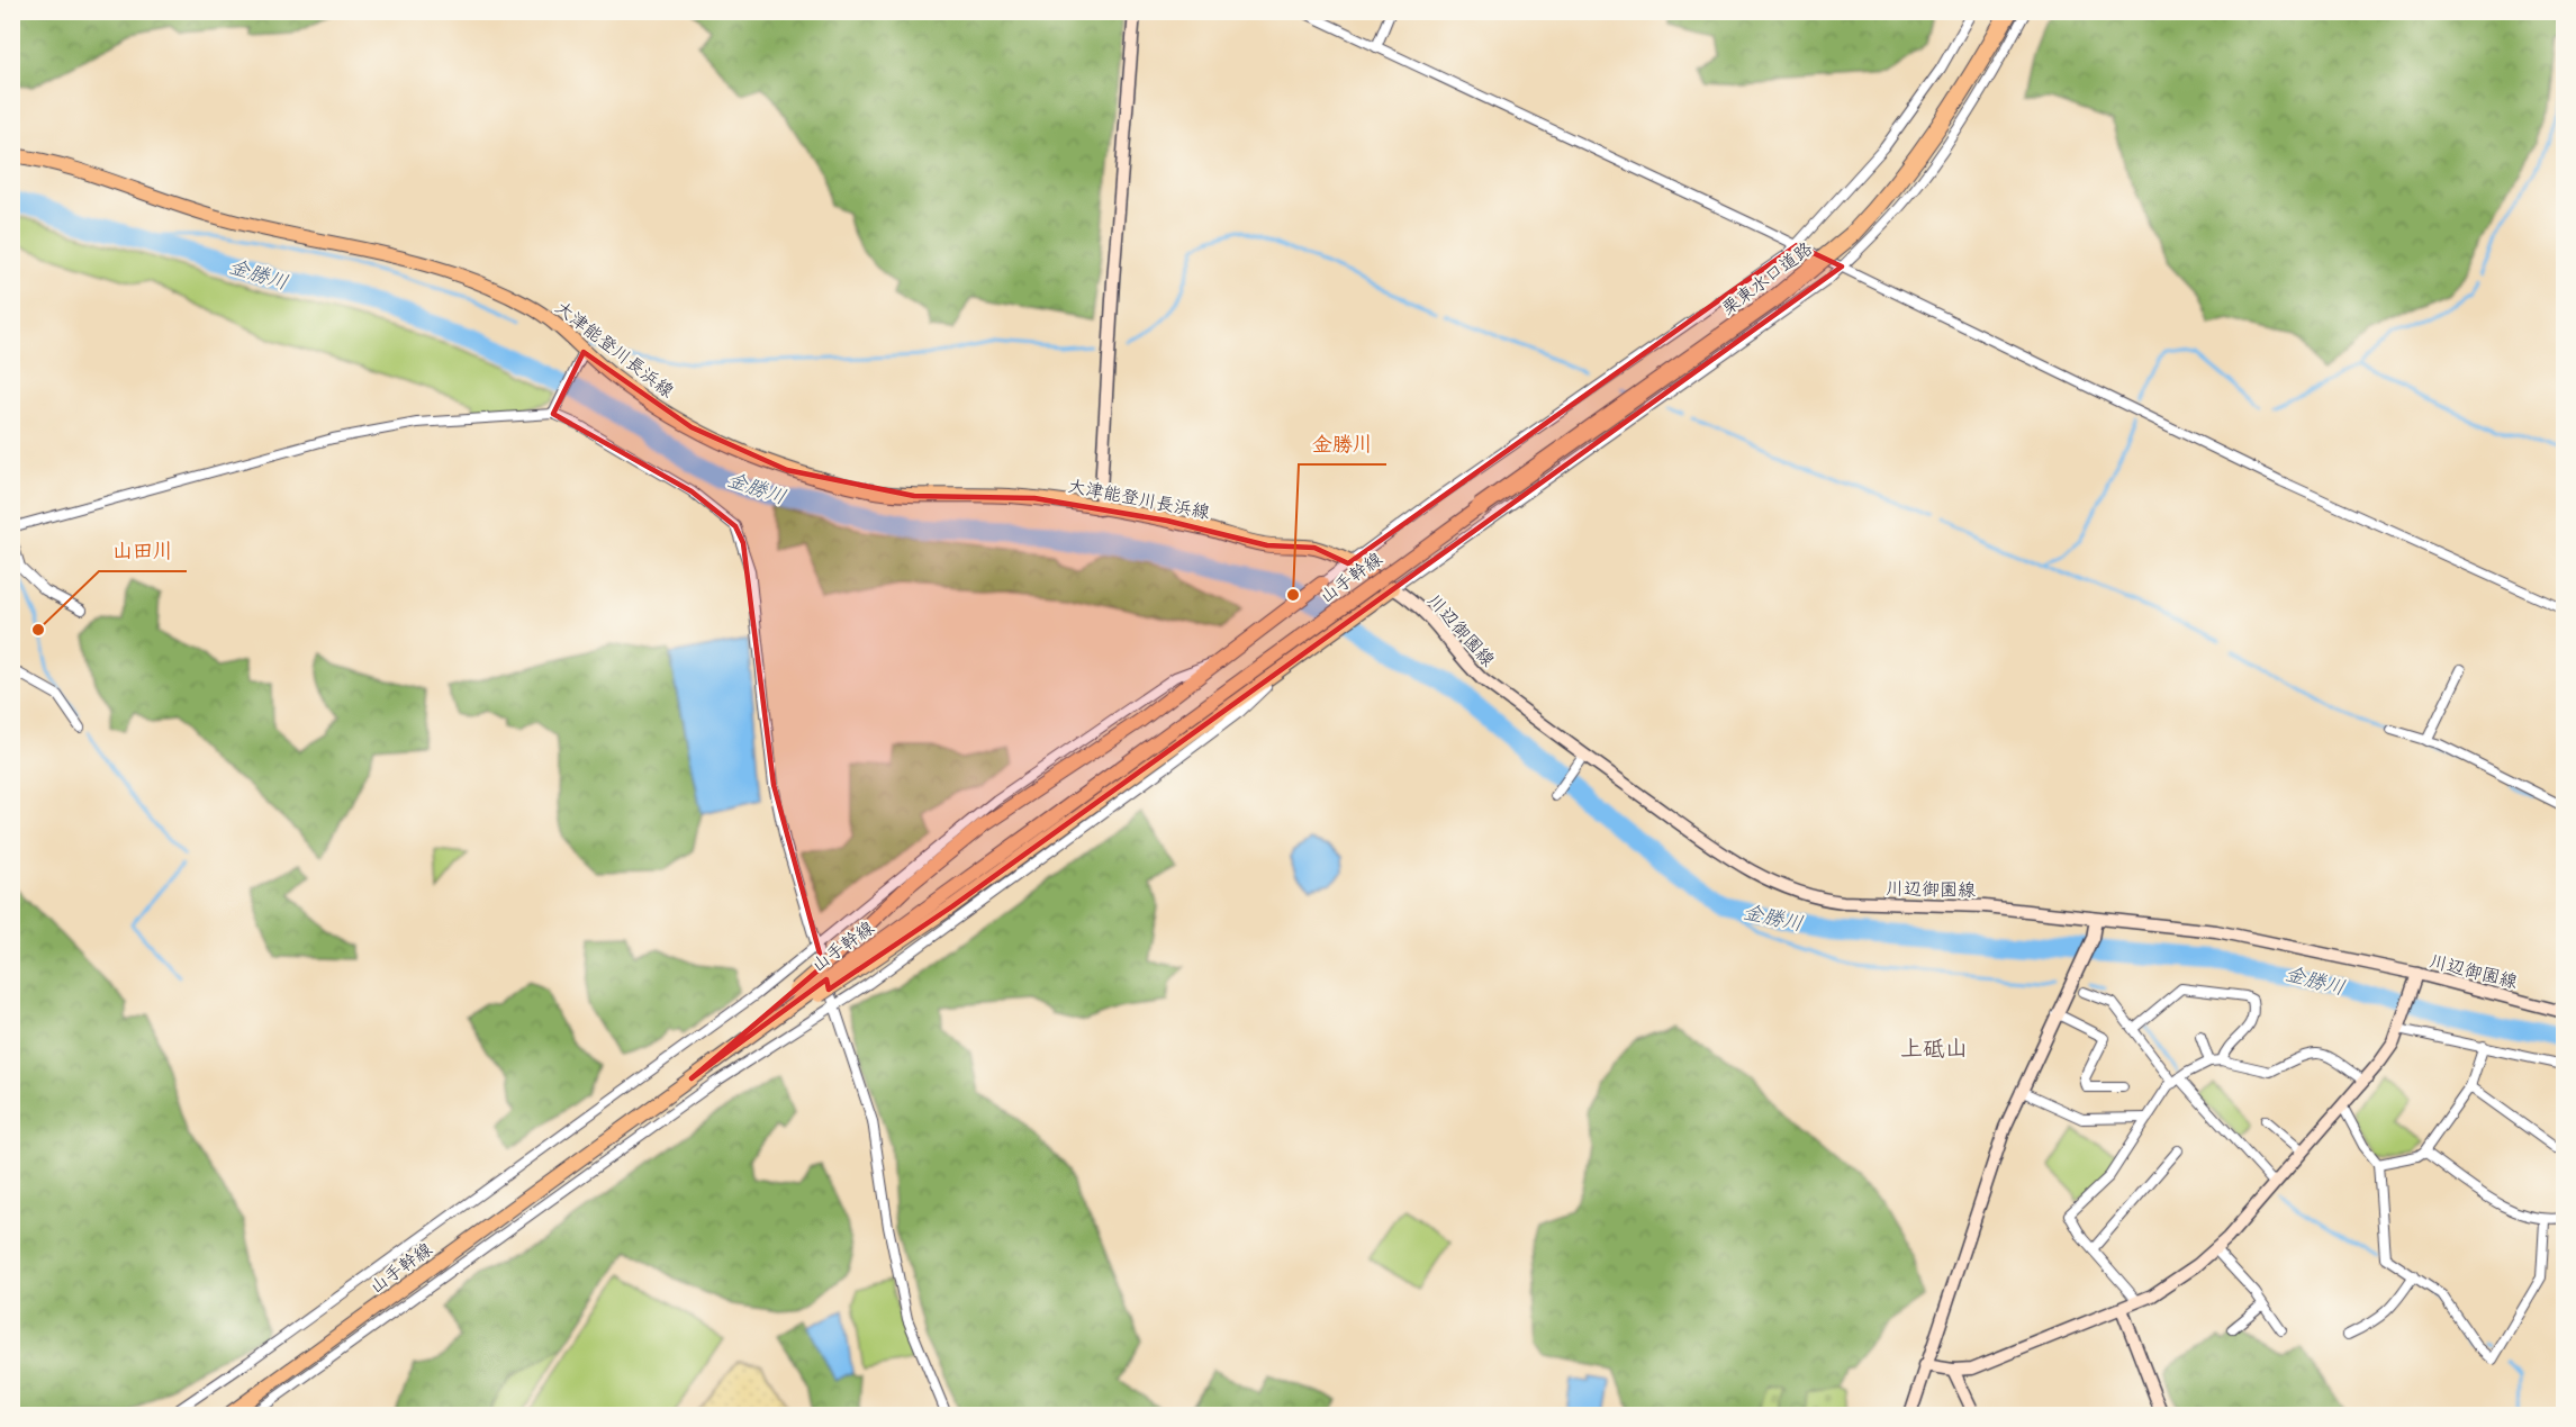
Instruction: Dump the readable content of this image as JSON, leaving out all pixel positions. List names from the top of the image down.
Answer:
{
  "streets": {
    "highway": ["栗東水口道路"],
    "main road": ["大津能登川長浜線", "山手幹線"],
    "street": ["川辺御園線"]
  },
  "crossings": [
    ["栗東水口道路", "山手幹線"],
    ["大津能登川長浜線", "川辺御園線"]
  ],
  "districts": ["上砥山"],
  "water": ["金勝川"],
  "places": ["金勝川", "山田川"]
}
